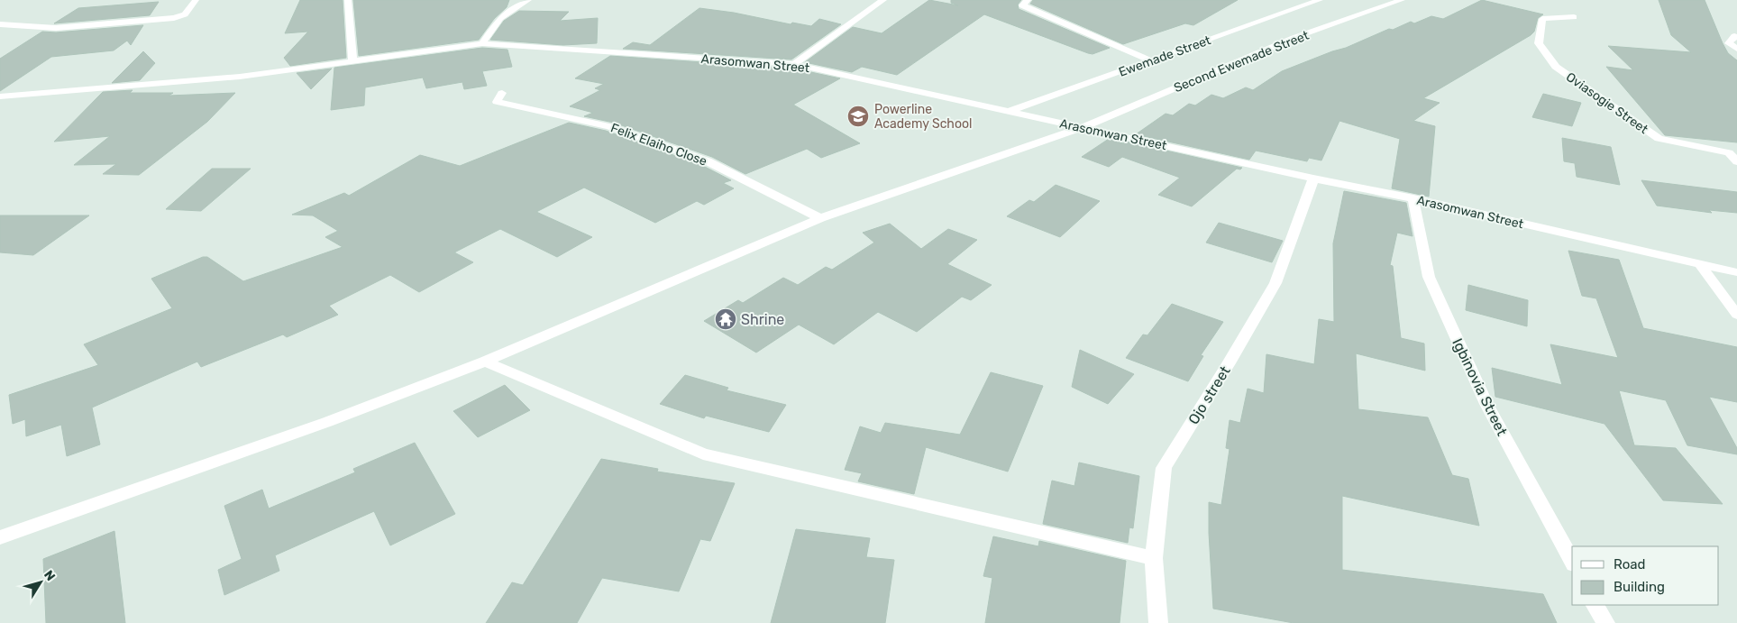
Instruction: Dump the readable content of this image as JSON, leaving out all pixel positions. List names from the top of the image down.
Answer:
{
  "streets": {
    "street": [
      "Ewemade Street",
      "Second Ewemade Street",
      "Arasomwan Street",
      "Oviasogie Street",
      "Felix Elaiho Close",
      "Igbinovia Street",
      "Ojo street"
    ]
  },
  "crossings": [
    ["Ewemade Street", "Arasomwan Street"],
    ["Second Ewemade Street", "Arasomwan Street"],
    ["Second Ewemade Street", "Felix Elaiho Close"],
    ["Arasomwan Street", "Igbinovia Street"],
    ["Arasomwan Street", "Ojo street"]
  ],
  "places": {
    "school or university": ["Powerline Academy School"],
    "temple": ["Shrine"]
  },
  "legend": ["Road", "Building"],
  "north": "top right"
}
